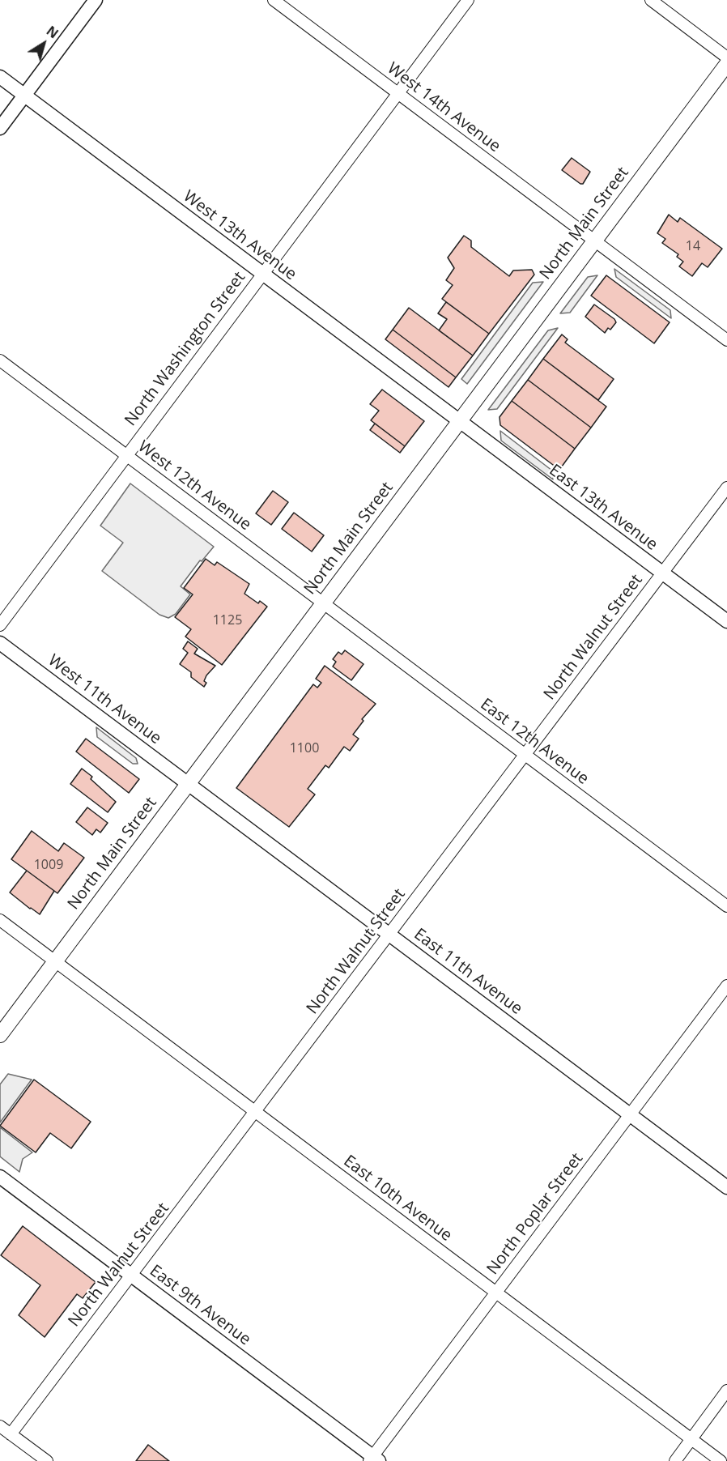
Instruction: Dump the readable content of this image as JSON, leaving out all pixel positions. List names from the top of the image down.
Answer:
{
  "streets": {
    "main road": ["North Main Street"],
    "street": [
      "West 14th Avenue",
      "West 13th Avenue",
      "North Washington Street",
      "West 12th Avenue",
      "East 13th Avenue",
      "North Walnut Street",
      "West 11th Avenue",
      "East 12th Avenue",
      "East 11th Avenue",
      "East 10th Avenue",
      "North Poplar Street",
      "East 9th Avenue"
    ]
  },
  "crossings": [
    ["West 14th Avenue", "North Main Street"],
    ["West 14th Avenue", "North Washington Street"],
    ["North Main Street", "West 13th Avenue"],
    ["North Main Street", "West 12th Avenue"],
    ["North Main Street", "East 13th Avenue"],
    ["North Main Street", "West 11th Avenue"],
    ["North Main Street", "East 12th Avenue"],
    ["North Main Street", "East 11th Avenue"],
    ["North Main Street", "East 10th Avenue"],
    ["West 13th Avenue", "North Washington Street"],
    ["West 13th Avenue", "East 13th Avenue"],
    ["North Washington Street", "West 12th Avenue"],
    ["West 12th Avenue", "East 12th Avenue"],
    ["East 13th Avenue", "North Walnut Street"],
    ["North Walnut Street", "East 12th Avenue"],
    ["North Walnut Street", "East 11th Avenue"],
    ["North Walnut Street", "East 10th Avenue"],
    ["North Walnut Street", "East 9th Avenue"],
    ["West 11th Avenue", "East 11th Avenue"],
    ["East 11th Avenue", "North Poplar Street"],
    ["East 10th Avenue", "North Poplar Street"],
    ["North Poplar Street", "East 9th Avenue"]
  ],
  "house_numbers": [
    "14",
    "1125",
    "1100",
    "1009"
  ],
  "north": "top right"
}
